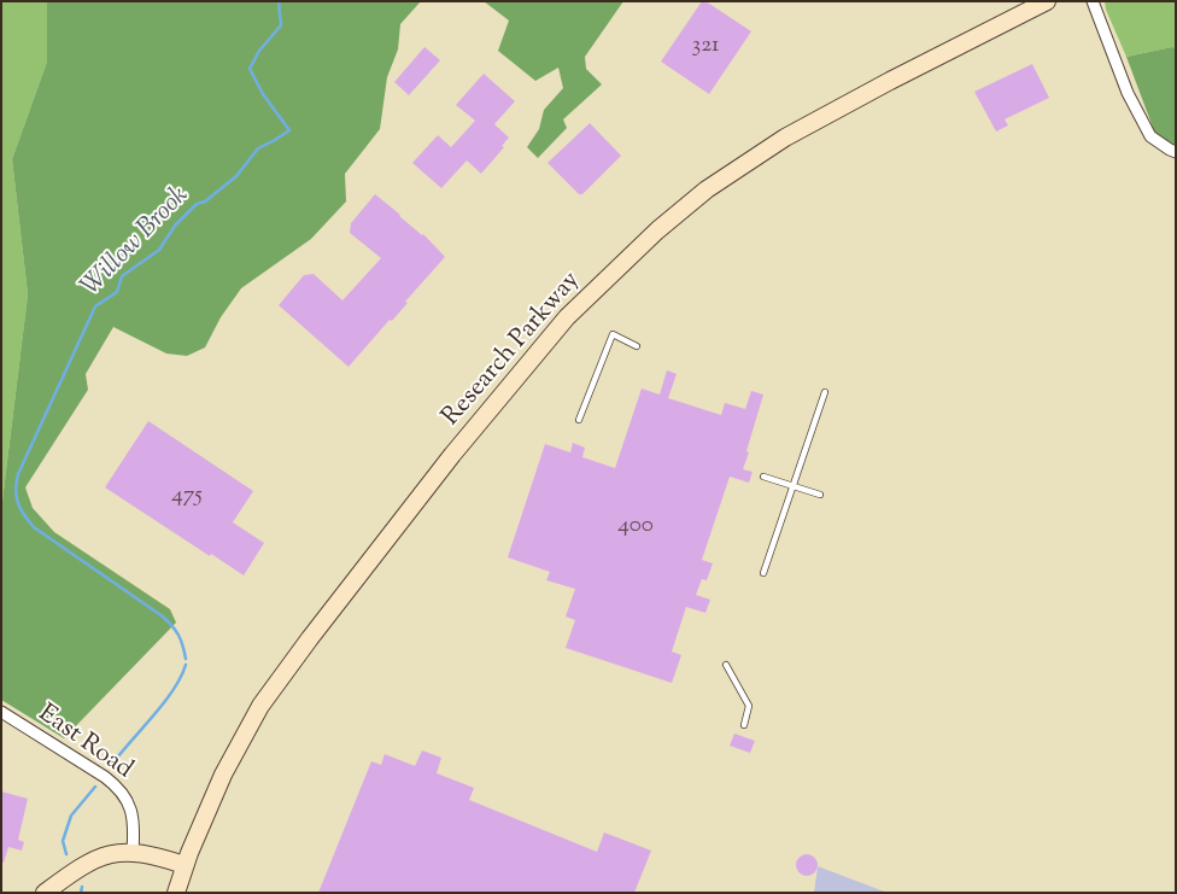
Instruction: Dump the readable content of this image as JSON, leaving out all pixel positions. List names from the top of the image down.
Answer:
{
  "streets": {
    "main road": ["Research Parkway"],
    "street": ["East Road"]
  },
  "water": ["Willow Brook"],
  "house_numbers": ["321", "475", "400"]
}
